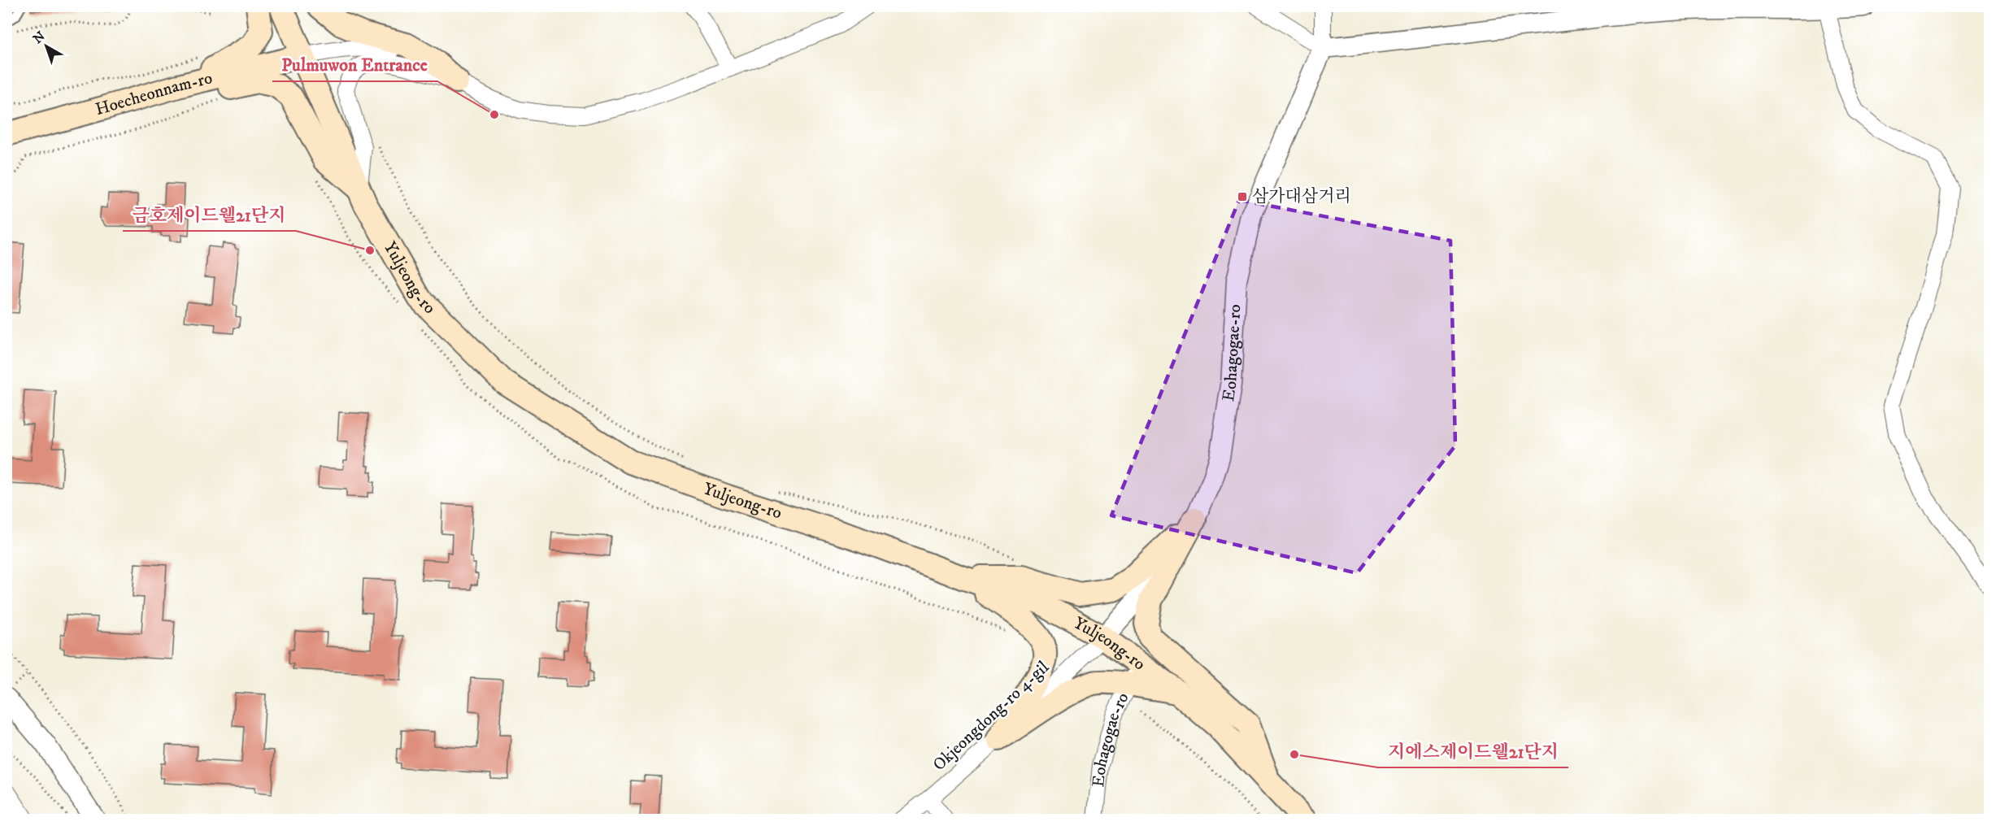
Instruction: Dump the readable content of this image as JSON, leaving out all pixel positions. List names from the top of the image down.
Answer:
{
  "streets": {
    "main road": ["Hoecheonnam-ro", "Yuljeong-ro"],
    "street": ["Eohagogae-ro", "Okjeongdong-ro 4-gil"]
  },
  "crossings": [
    ["Hoecheonnam-ro", "Yuljeong-ro"],
    ["Yuljeong-ro", "Eohagogae-ro"],
    ["Yuljeong-ro", "Okjeongdong-ro 4-gil"],
    ["Eohagogae-ro", "Okjeongdong-ro 4-gil"]
  ],
  "places": {
    "other": ["Pulmuwon Entrance", "금호제이드웰21단지", "지에스제이드웰21단지"],
    "transit": ["삼가대삼거리"]
  },
  "north": "top left"
}
